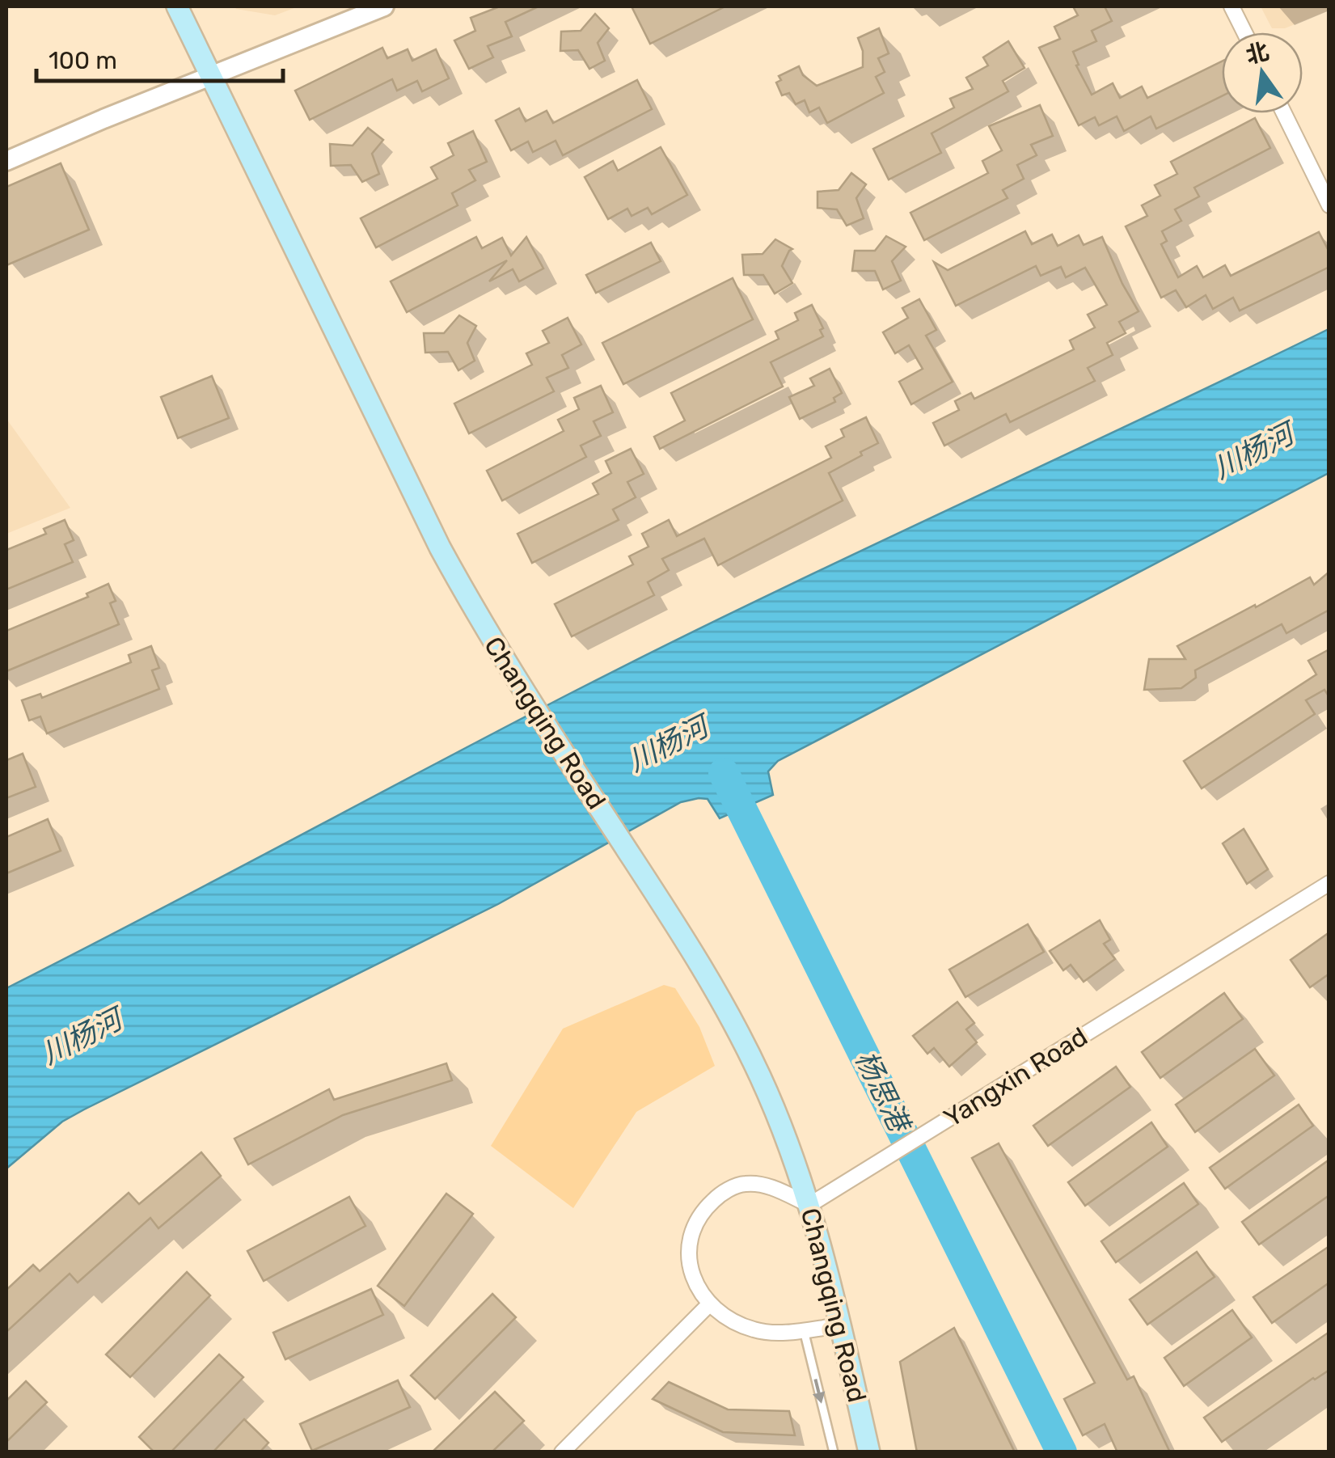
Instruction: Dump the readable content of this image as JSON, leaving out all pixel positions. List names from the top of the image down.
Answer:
{
  "streets": {
    "main road": ["Changqing Road"],
    "street": ["Yangxin Road"]
  },
  "crossings": [
    ["Changqing Road", "Yangxin Road"]
  ],
  "water": ["川杨河", "杨思港"],
  "scale_bar": "100 m",
  "north": "top"
}
